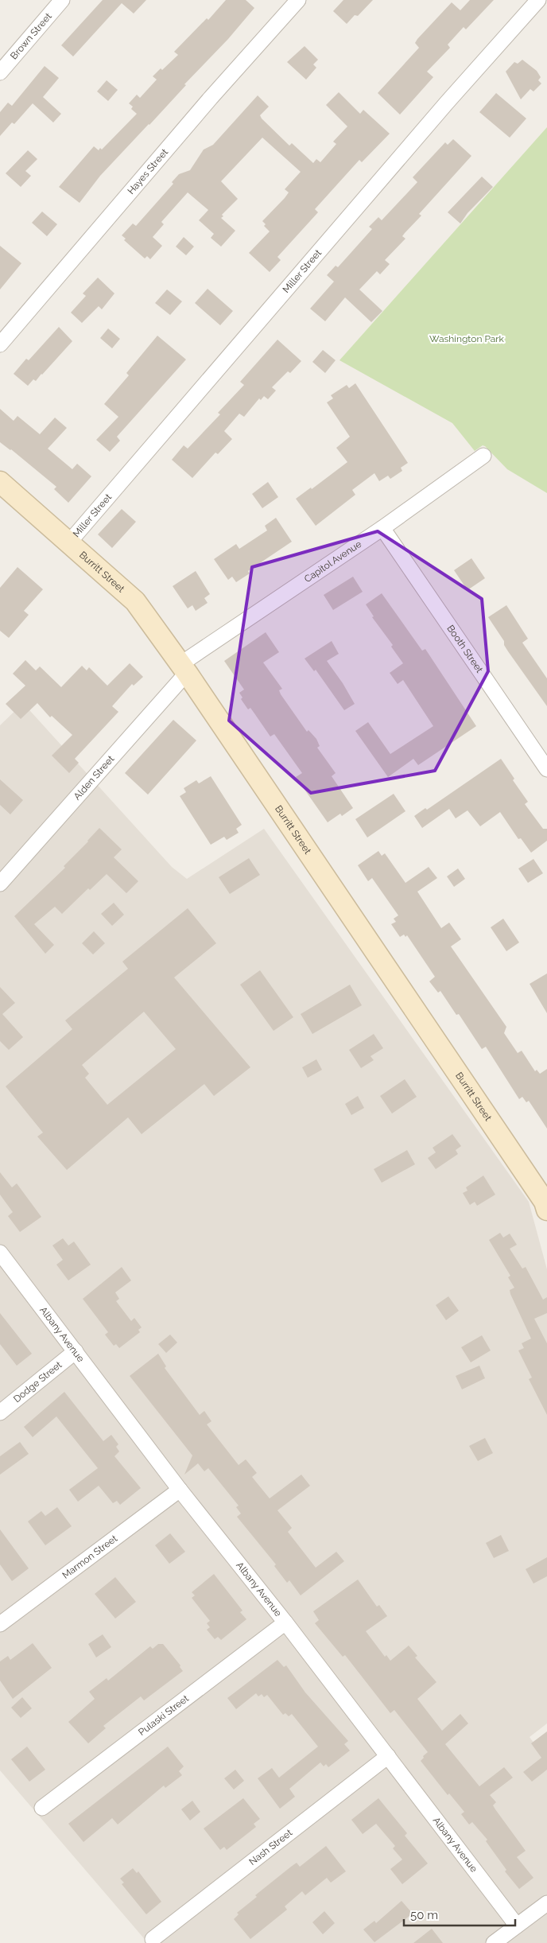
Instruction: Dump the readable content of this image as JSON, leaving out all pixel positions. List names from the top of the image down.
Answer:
{
  "streets": {
    "street": [
      "Brown Street",
      "Hayes Street",
      "Miller Street",
      "Capitol Avenue",
      "Burritt Street",
      "Booth Street",
      "Alden Street",
      "Albany Avenue",
      "Dodge Street",
      "Marmon Street",
      "Pulaski Street",
      "Nash Street"
    ]
  },
  "crossings": [
    ["Miller Street", "Burritt Street"],
    ["Capitol Avenue", "Burritt Street"],
    ["Capitol Avenue", "Booth Street"],
    ["Capitol Avenue", "Alden Street"],
    ["Burritt Street", "Alden Street"],
    ["Albany Avenue", "Dodge Street"],
    ["Albany Avenue", "Marmon Street"],
    ["Albany Avenue", "Pulaski Street"],
    ["Albany Avenue", "Nash Street"]
  ],
  "parks": ["Washington Park"],
  "scale_bar": "50 m"
}
